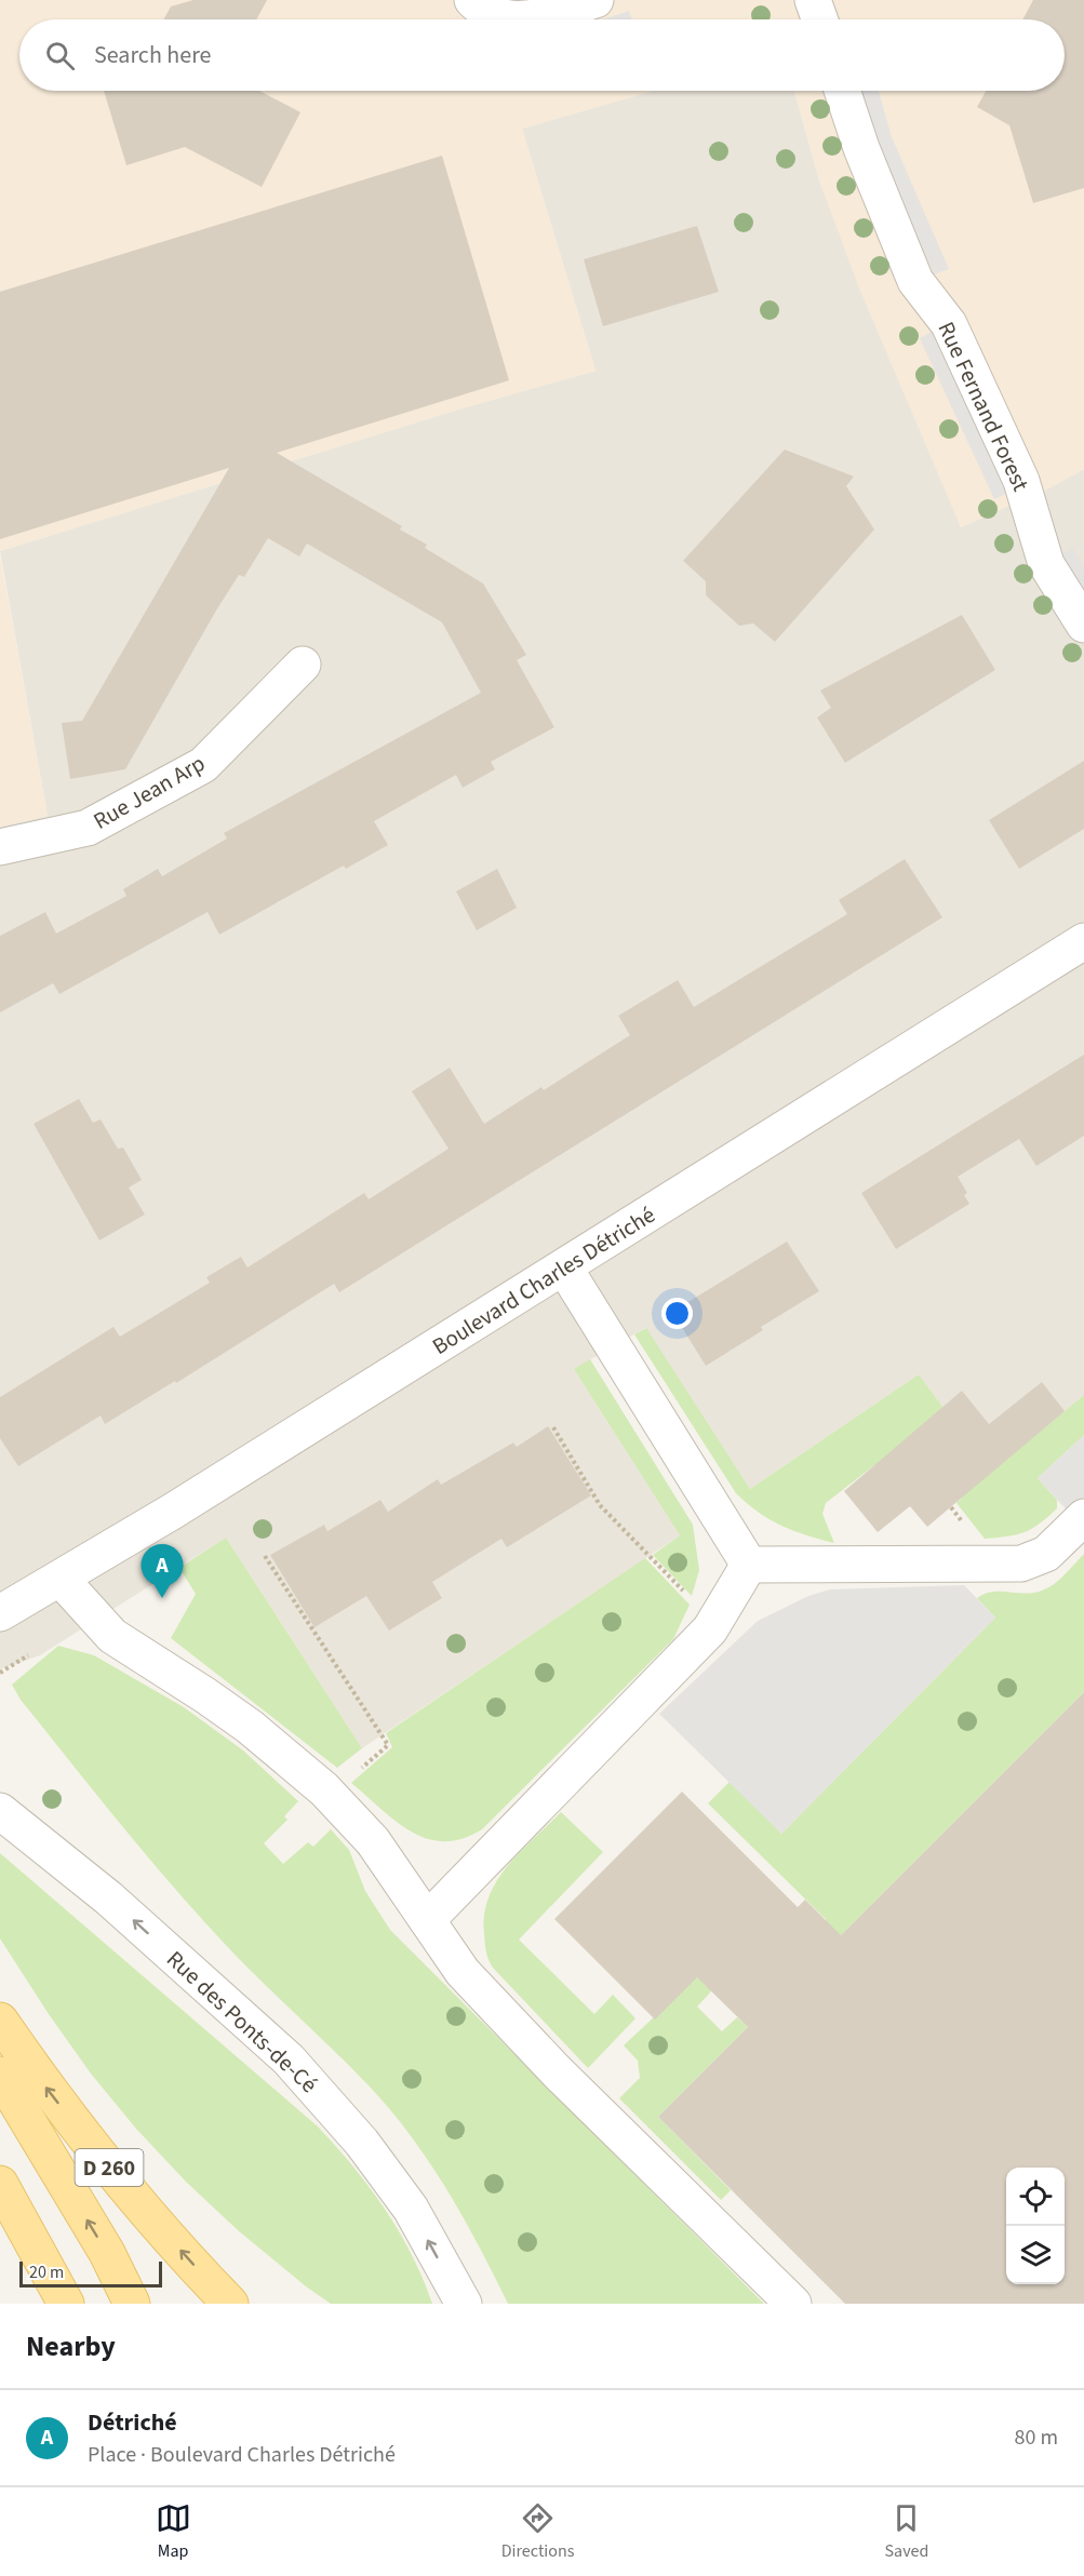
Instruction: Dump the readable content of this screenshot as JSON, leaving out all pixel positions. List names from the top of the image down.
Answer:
{
  "streets": {
    "main road": ["D 260"],
    "street": [
      "Rue Fernand Forest",
      "Rue Jean Arp",
      "Boulevard Charles Détriché",
      "Rue des Ponts-de-Cé"
    ]
  },
  "scale_bar": "20 m",
  "page": {
    "search": "Search here",
    "pins": "A",
    "scale": "20 m",
    "heading": "Nearby",
    "list": [
      {
        "mark": "A",
        "name": "Détriché",
        "note": "Place · Boulevard Charles Détriché",
        "value": "80 m"
      }
    ],
    "nav": ["Map", "Directions", "Saved"]
  }
}
